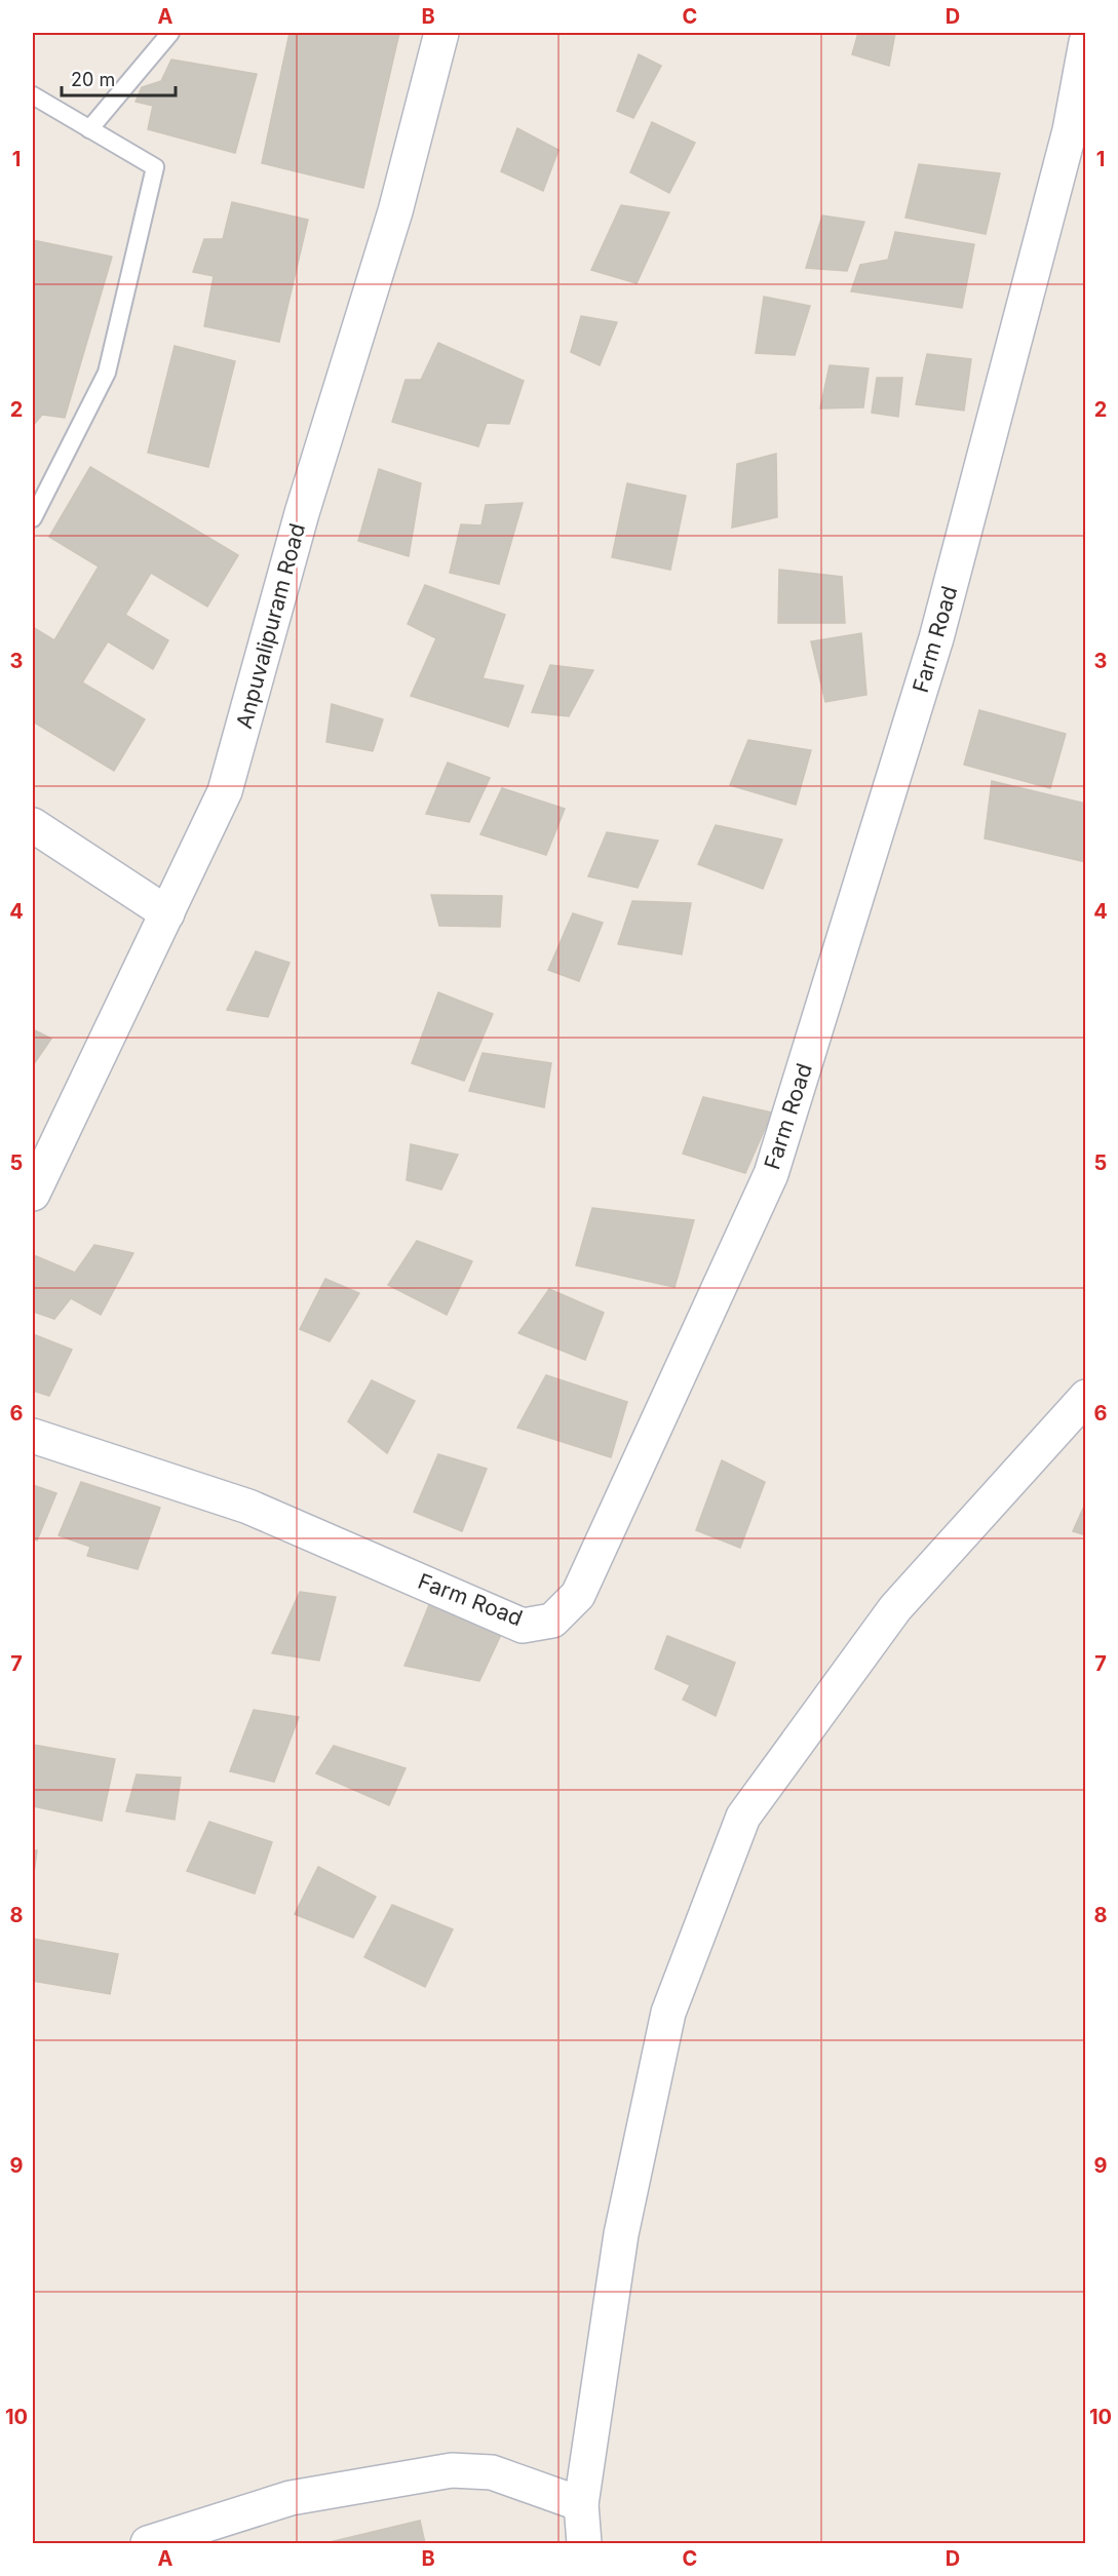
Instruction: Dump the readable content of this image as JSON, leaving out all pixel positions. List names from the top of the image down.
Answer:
{
  "streets": {
    "street": ["Anpuvalipuram Road", "Farm Road"]
  },
  "scale_bar": "20 m",
  "grid": {
    "columns": [
      "A",
      "B",
      "C",
      "D"
    ],
    "rows": [
      "1",
      "2",
      "3",
      "4",
      "5",
      "6",
      "7",
      "8",
      "9",
      "10"
    ]
  }
}
